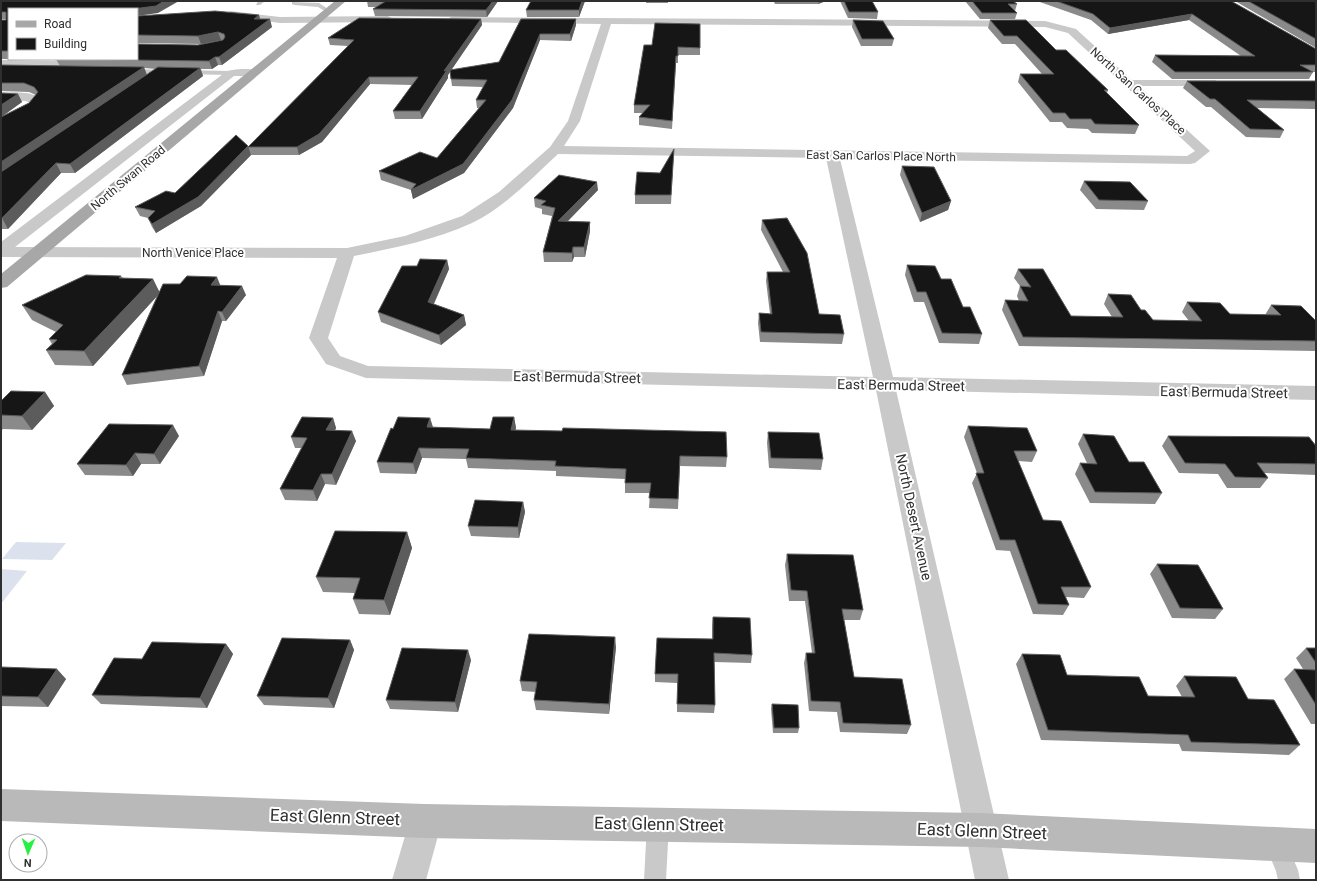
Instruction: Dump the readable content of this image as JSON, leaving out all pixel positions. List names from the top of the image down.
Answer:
{
  "streets": {
    "main road": ["North Swan Road"],
    "street": [
      "North San Carlos Place",
      "East San Carlos Place North",
      "North Venice Place",
      "East Bermuda Street",
      "North Desert Avenue",
      "East Glenn Street"
    ]
  },
  "crossings": [
    ["North San Carlos Place", "East San Carlos Place North"],
    ["East San Carlos Place North", "North Desert Avenue"],
    ["North Swan Road", "North Venice Place"],
    ["North Venice Place", "East Bermuda Street"],
    ["East Bermuda Street", "North Desert Avenue"],
    ["North Desert Avenue", "East Glenn Street"]
  ],
  "legend": ["Road", "Building"],
  "north": "bottom"
}
